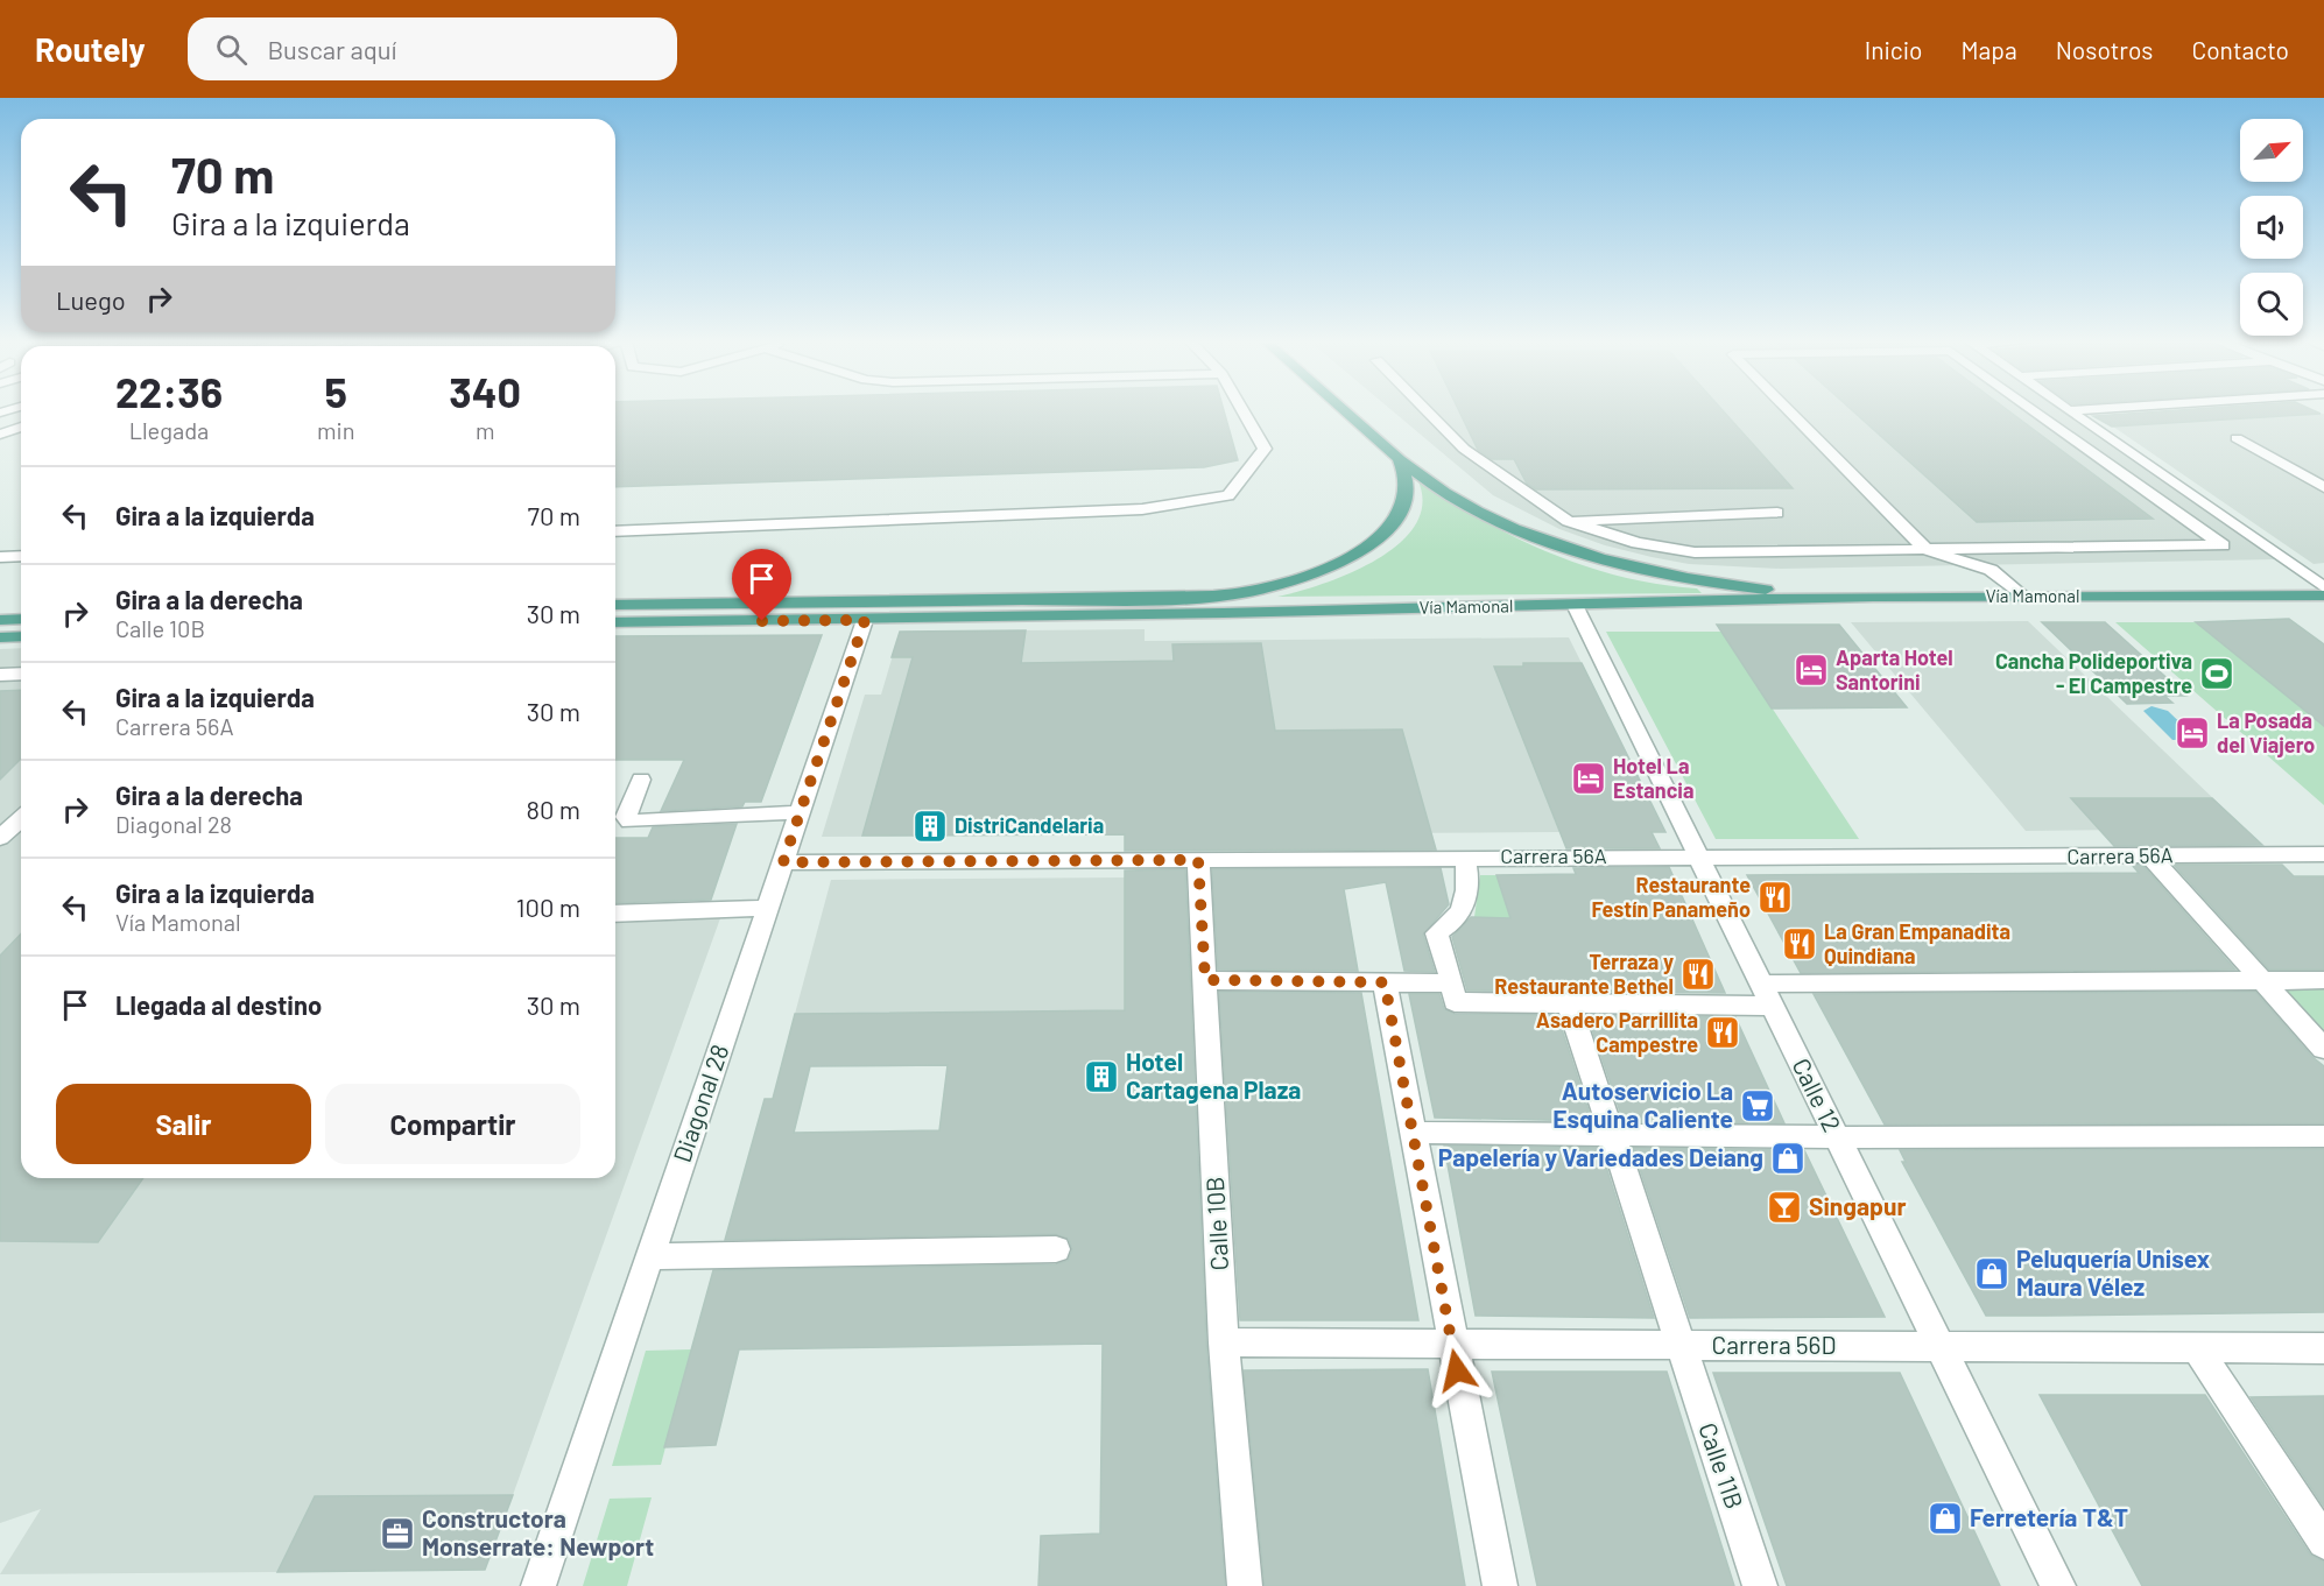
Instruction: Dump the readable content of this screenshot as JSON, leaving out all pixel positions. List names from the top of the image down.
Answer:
{
  "streets": {
    "main road": ["Vía Mamonal"],
    "street": [
      "Carrera 56A",
      "Calle 12",
      "Diagonal 28",
      "Calle 10B",
      "Carrera 56D",
      "Calle 11B"
    ]
  },
  "crossings": [
    ["Vía Mamonal", "Calle 12"],
    ["Vía Mamonal", "Diagonal 28"],
    ["Carrera 56A", "Calle 12"],
    ["Carrera 56A", "Diagonal 28"],
    ["Carrera 56A", "Calle 10B"],
    ["Calle 12", "Carrera 56D"],
    ["Calle 10B", "Carrera 56D"],
    ["Carrera 56D", "Calle 11B"]
  ],
  "places": {
    "hotel": ["Aparta Hotel Santorini", "La Posada del Viajero", "Hotel La Estancia"],
    "sports": ["Cancha Polideportiva - El Campestre"],
    "building": ["DistriCandelaria", "Hotel Cartagena Plaza"],
    "restaurant": [
      "Restaurante Festín Panameño",
      "La Gran Empanadita Quindiana",
      "Terraza y Restaurante Bethel",
      "Asadero Parrillita Campestre"
    ],
    "supermarket": ["Autoservicio La Esquina Caliente"],
    "shop": ["Papelería y Variedades Deiang", "Peluquería Unisex Maura Vélez", "Ferretería T&T"],
    "bar": ["Singapur"],
    "office": ["Constructora Monserrate: Newport"]
  },
  "north": "top right",
  "page": {
    "header": "Routely",
    "search": "Buscar aquí",
    "nav": [
      "Inicio",
      "Mapa",
      "Nosotros",
      "Contacto"
    ],
    "turn": ["70 m", "Gira a la izquierda"],
    "then": "Luego",
    "eta": [
      "22:36",
      "Llegada",
      "5",
      "min",
      "340",
      "m"
    ],
    "list": [
      {
        "name": "Gira a la izquierda",
        "value": "70 m"
      },
      {
        "name": "Gira a la derecha",
        "note": "Calle 10B",
        "value": "30 m"
      },
      {
        "name": "Gira a la izquierda",
        "note": "Carrera 56A",
        "value": "30 m"
      },
      {
        "name": "Gira a la derecha",
        "note": "Diagonal 28",
        "value": "80 m"
      },
      {
        "name": "Gira a la izquierda",
        "note": "Vía Mamonal",
        "value": "100 m"
      },
      {
        "name": "Llegada al destino",
        "value": "30 m"
      }
    ],
    "buttons": ["Salir", "Compartir"]
  }
}
